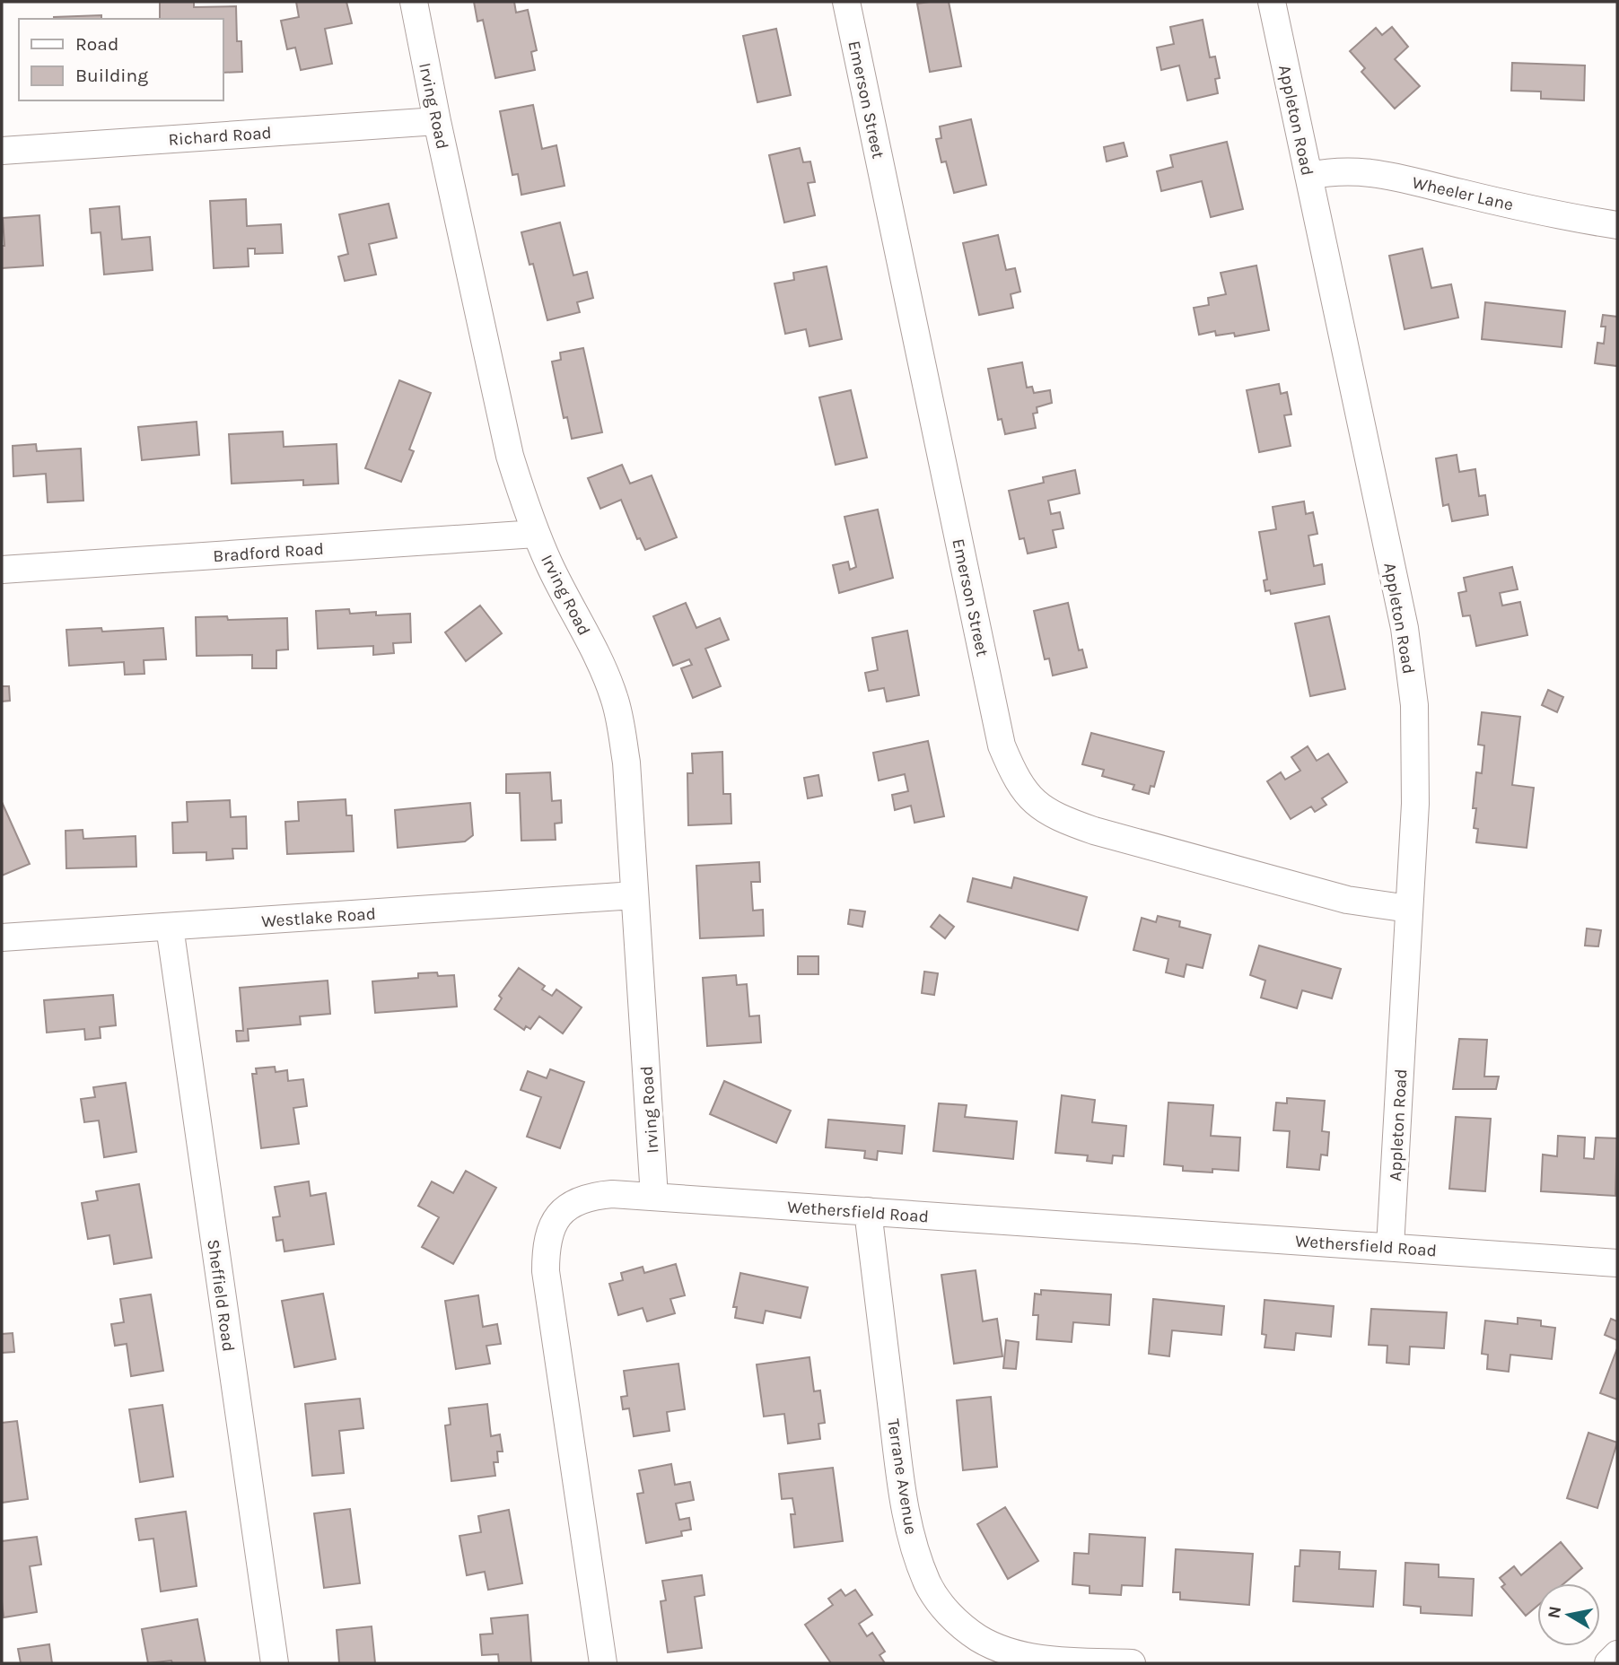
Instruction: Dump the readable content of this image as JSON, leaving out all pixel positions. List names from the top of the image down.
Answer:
{
  "streets": {
    "street": [
      "Emerson Street",
      "Irving Road",
      "Appleton Road",
      "Richard Road",
      "Wheeler Lane",
      "Bradford Road",
      "Westlake Road",
      "Wethersfield Road",
      "Sheffield Road",
      "Terrane Avenue"
    ]
  },
  "crossings": [
    ["Emerson Street", "Appleton Road"],
    ["Irving Road", "Richard Road"],
    ["Irving Road", "Bradford Road"],
    ["Irving Road", "Westlake Road"],
    ["Irving Road", "Wethersfield Road"],
    ["Appleton Road", "Wheeler Lane"],
    ["Appleton Road", "Wethersfield Road"],
    ["Westlake Road", "Sheffield Road"],
    ["Wethersfield Road", "Terrane Avenue"]
  ],
  "legend": ["Road", "Building"],
  "north": "left"
}
